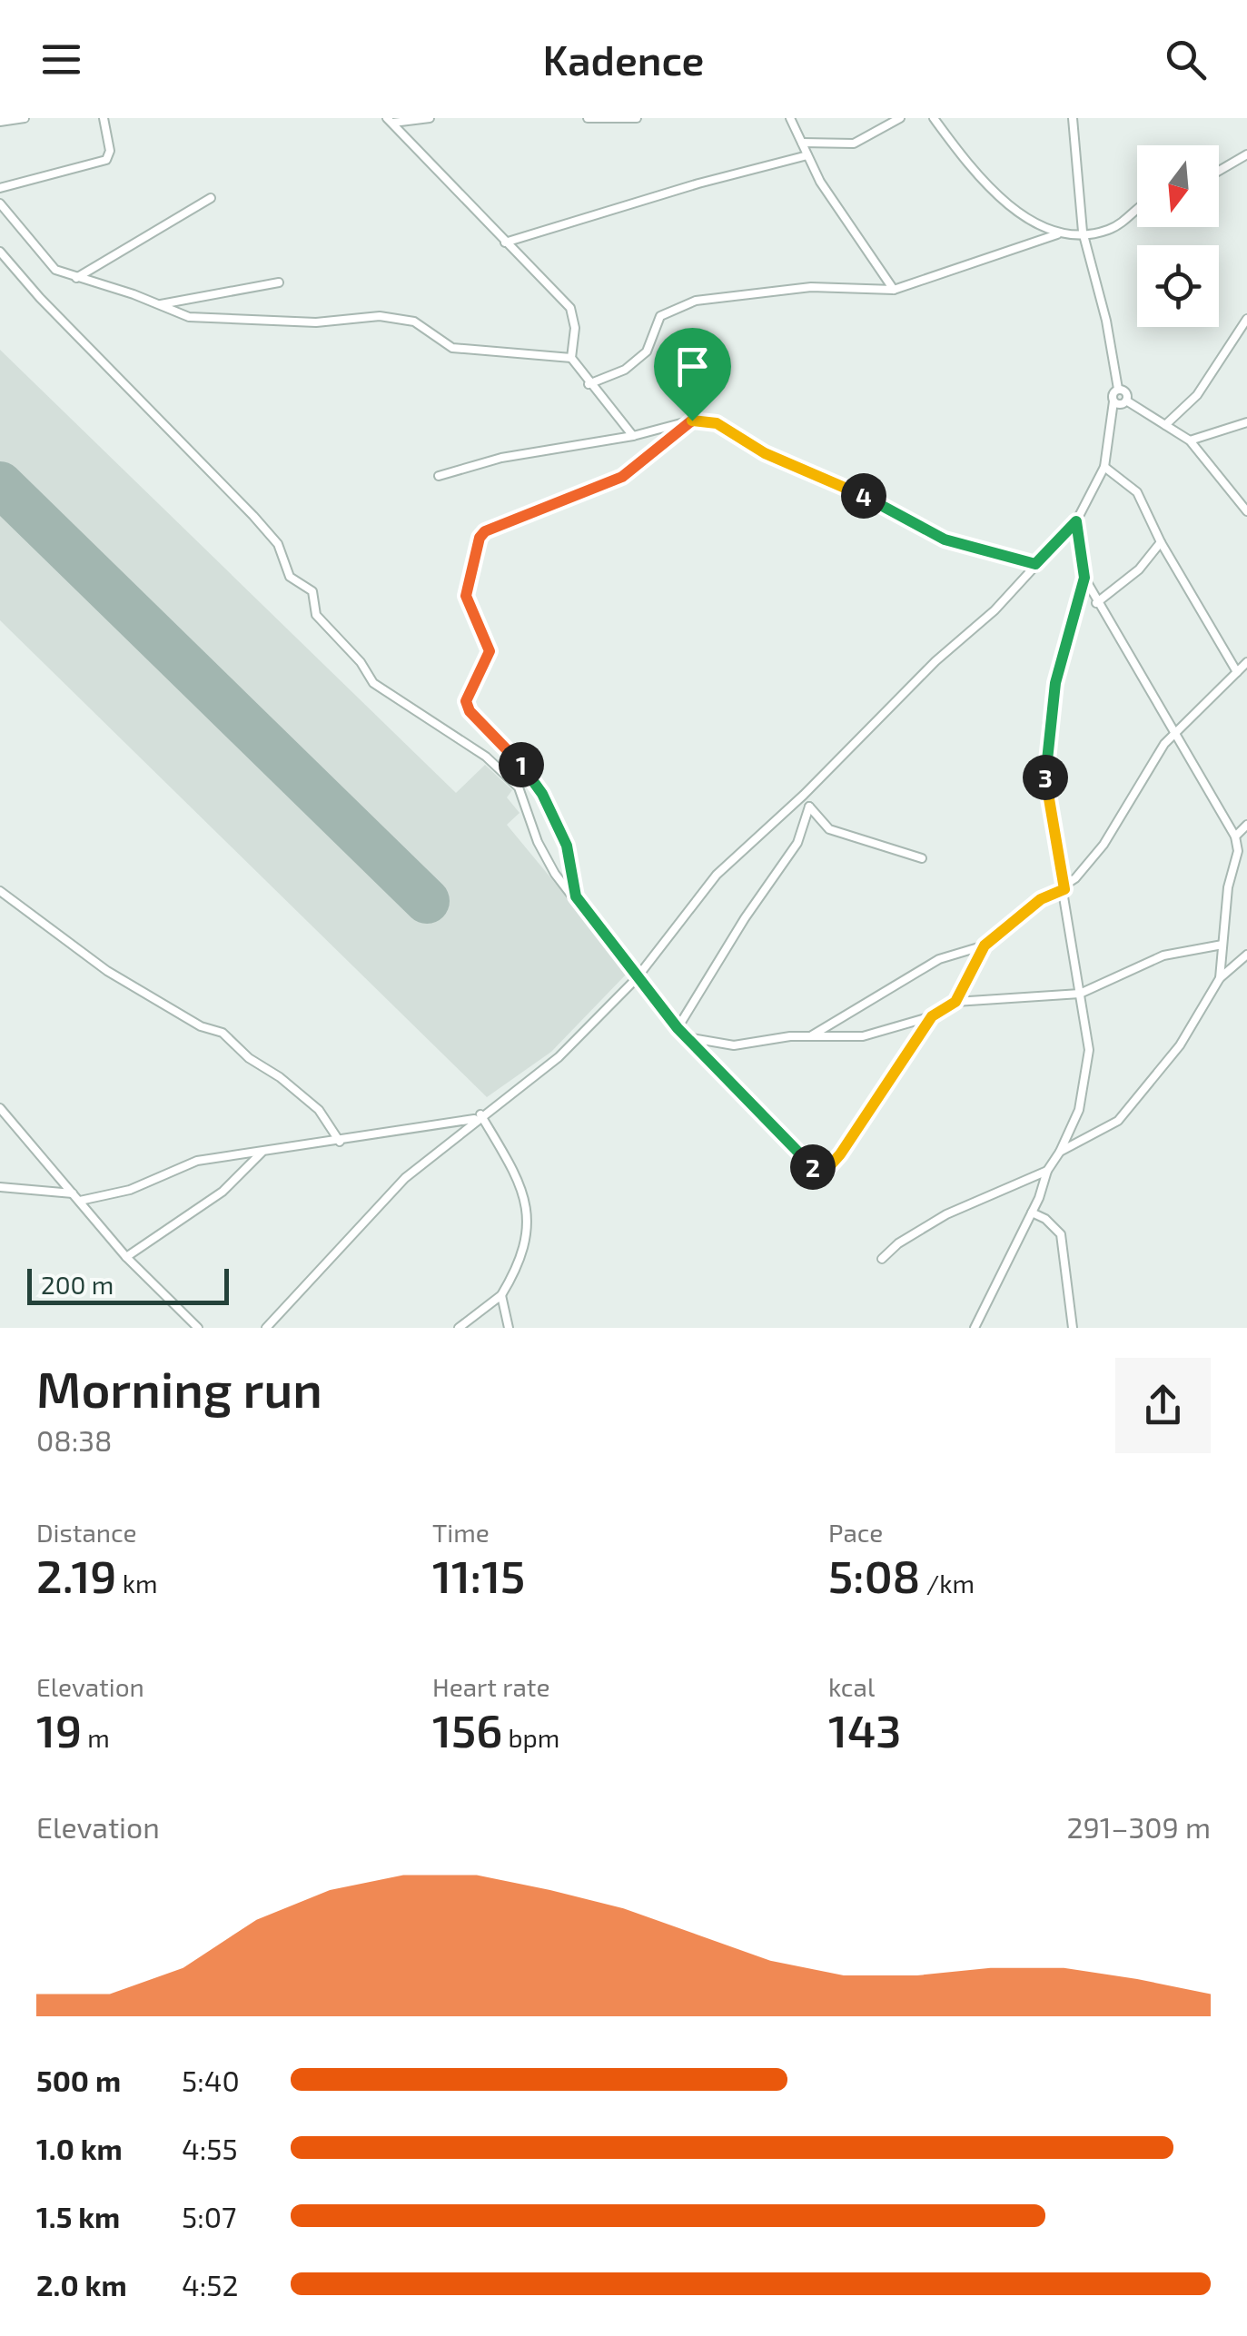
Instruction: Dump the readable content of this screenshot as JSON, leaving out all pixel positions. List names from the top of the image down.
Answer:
{
  "scale_bar": "200 m",
  "north": "bottom",
  "page": {
    "header": "Kadence",
    "pins": [
      "4",
      "1",
      "3",
      "2"
    ],
    "scale": "200 m",
    "heading": ["Morning run", "08:38"],
    "stats": [
      ["Distance", "2.19 km"],
      ["Time", "11:15"],
      ["Pace", "5:08 /km"],
      ["Elevation", "19 m"],
      ["Heart rate", "156 bpm"],
      ["kcal", "143"]
    ],
    "chart": ["Elevation", "291–309 m"],
    "list": [
      {
        "name": "500 m",
        "note": "5:40"
      },
      {
        "name": "1.0 km",
        "note": "4:55"
      },
      {
        "name": "1.5 km",
        "note": "5:07"
      },
      {
        "name": "2.0 km",
        "note": "4:52"
      }
    ]
  }
}
